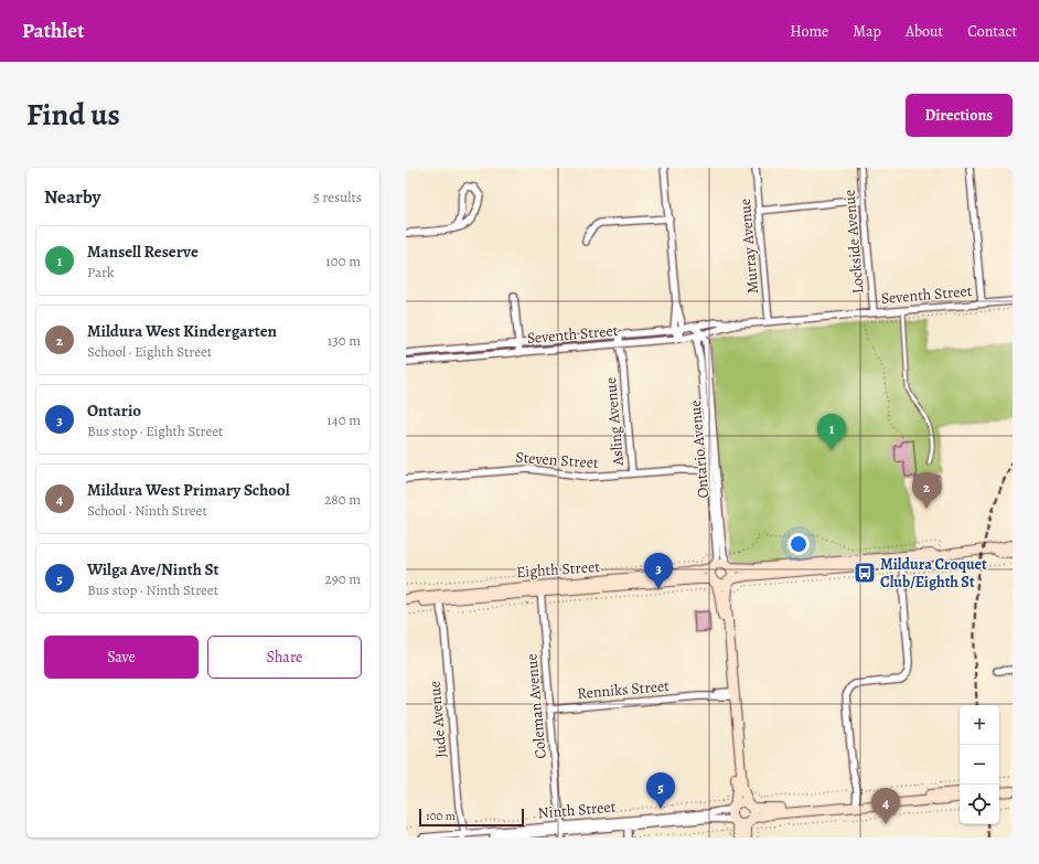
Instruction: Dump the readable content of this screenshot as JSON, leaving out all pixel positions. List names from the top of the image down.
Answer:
{
  "streets": {
    "street": [
      "Lockside Avenue",
      "Murray Avenue",
      "Seventh Street",
      "Asling Avenue",
      "Ontario Avenue",
      "Steven Street",
      "Eighth Street",
      "Renniks Street",
      "Coleman Avenue",
      "Jude Avenue",
      "Ninth Street"
    ]
  },
  "crossings": [
    ["Lockside Avenue", "Seventh Street"],
    ["Murray Avenue", "Seventh Street"],
    ["Seventh Street", "Asling Avenue"],
    ["Seventh Street", "Ontario Avenue"],
    ["Asling Avenue", "Steven Street"],
    ["Ontario Avenue", "Steven Street"],
    ["Ontario Avenue", "Eighth Street"],
    ["Eighth Street", "Coleman Avenue"],
    ["Eighth Street", "Jude Avenue"],
    ["Renniks Street", "Coleman Avenue"],
    ["Coleman Avenue", "Ninth Street"],
    ["Jude Avenue", "Ninth Street"]
  ],
  "places": {
    "bus stop": ["Mildura Croquet Club/Eighth St"]
  },
  "scale_bar": "100 m",
  "page": {
    "header": "Pathlet",
    "nav": [
      "Home",
      "Map",
      "About",
      "Contact"
    ],
    "title": "Find us",
    "buttons": [
      "Directions",
      ["Save", "Share"]
    ],
    "heading": ["Nearby", "5 results"],
    "list": [
      {
        "mark": "1",
        "name": "Mansell Reserve",
        "note": "Park",
        "value": "100 m"
      },
      {
        "mark": "2",
        "name": "Mildura West Kindergarten",
        "note": "School · Eighth Street",
        "value": "130 m"
      },
      {
        "mark": "3",
        "name": "Ontario",
        "note": "Bus stop · Eighth Street",
        "value": "140 m"
      },
      {
        "mark": "4",
        "name": "Mildura West Primary School",
        "note": "School · Ninth Street",
        "value": "280 m"
      },
      {
        "mark": "5",
        "name": "Wilga Ave/Ninth St",
        "note": "Bus stop · Ninth Street",
        "value": "290 m"
      }
    ],
    "pins": [
      "1",
      "2",
      "3",
      "5",
      "4"
    ],
    "map_buttons": ["+", "−"],
    "scale": "100 m"
  }
}
